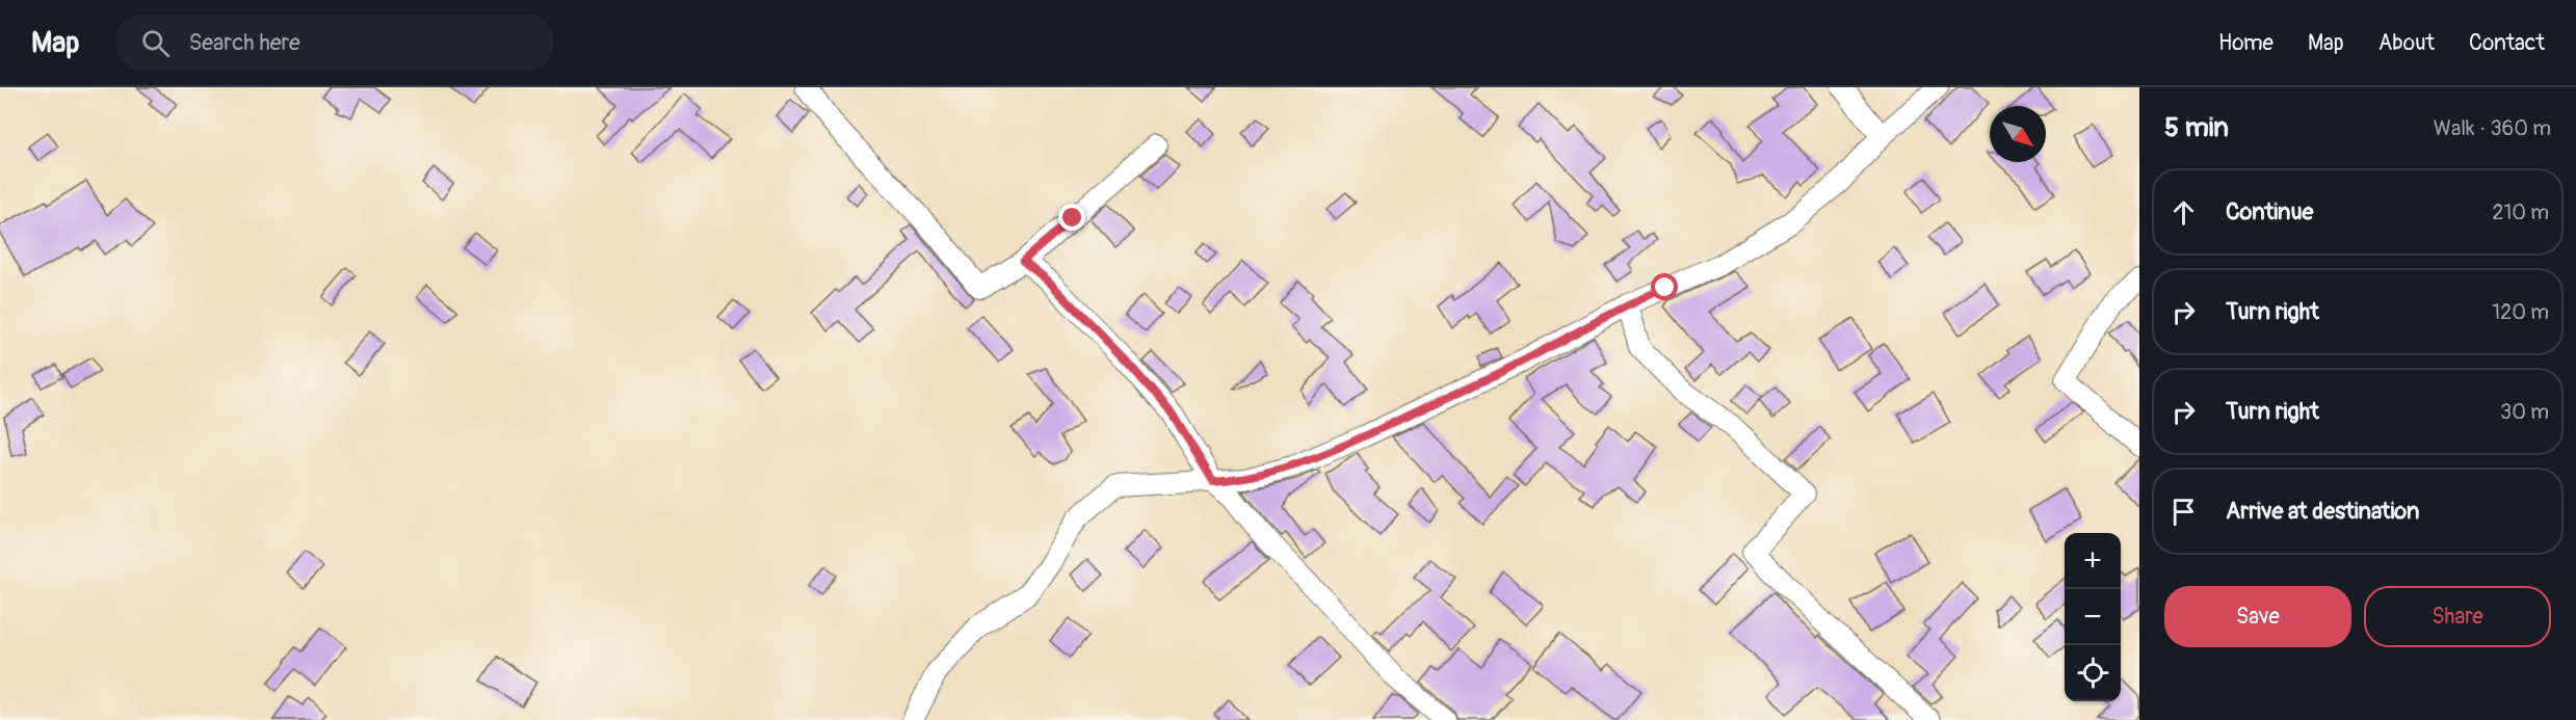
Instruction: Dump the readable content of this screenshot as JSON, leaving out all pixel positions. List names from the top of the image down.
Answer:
{
  "north": "bottom right",
  "page": {
    "header": "Map",
    "search": "Search here",
    "nav": [
      "Home",
      "Map",
      "About",
      "Contact"
    ],
    "heading": ["5 min", "Walk · 360 m"],
    "list": [
      ["Continue", "210 m"],
      ["Turn right", "120 m"],
      ["Turn right", "30 m"],
      "Arrive at destination"
    ],
    "map_buttons": ["+", "−"],
    "buttons": ["Save", "Share"]
  }
}
